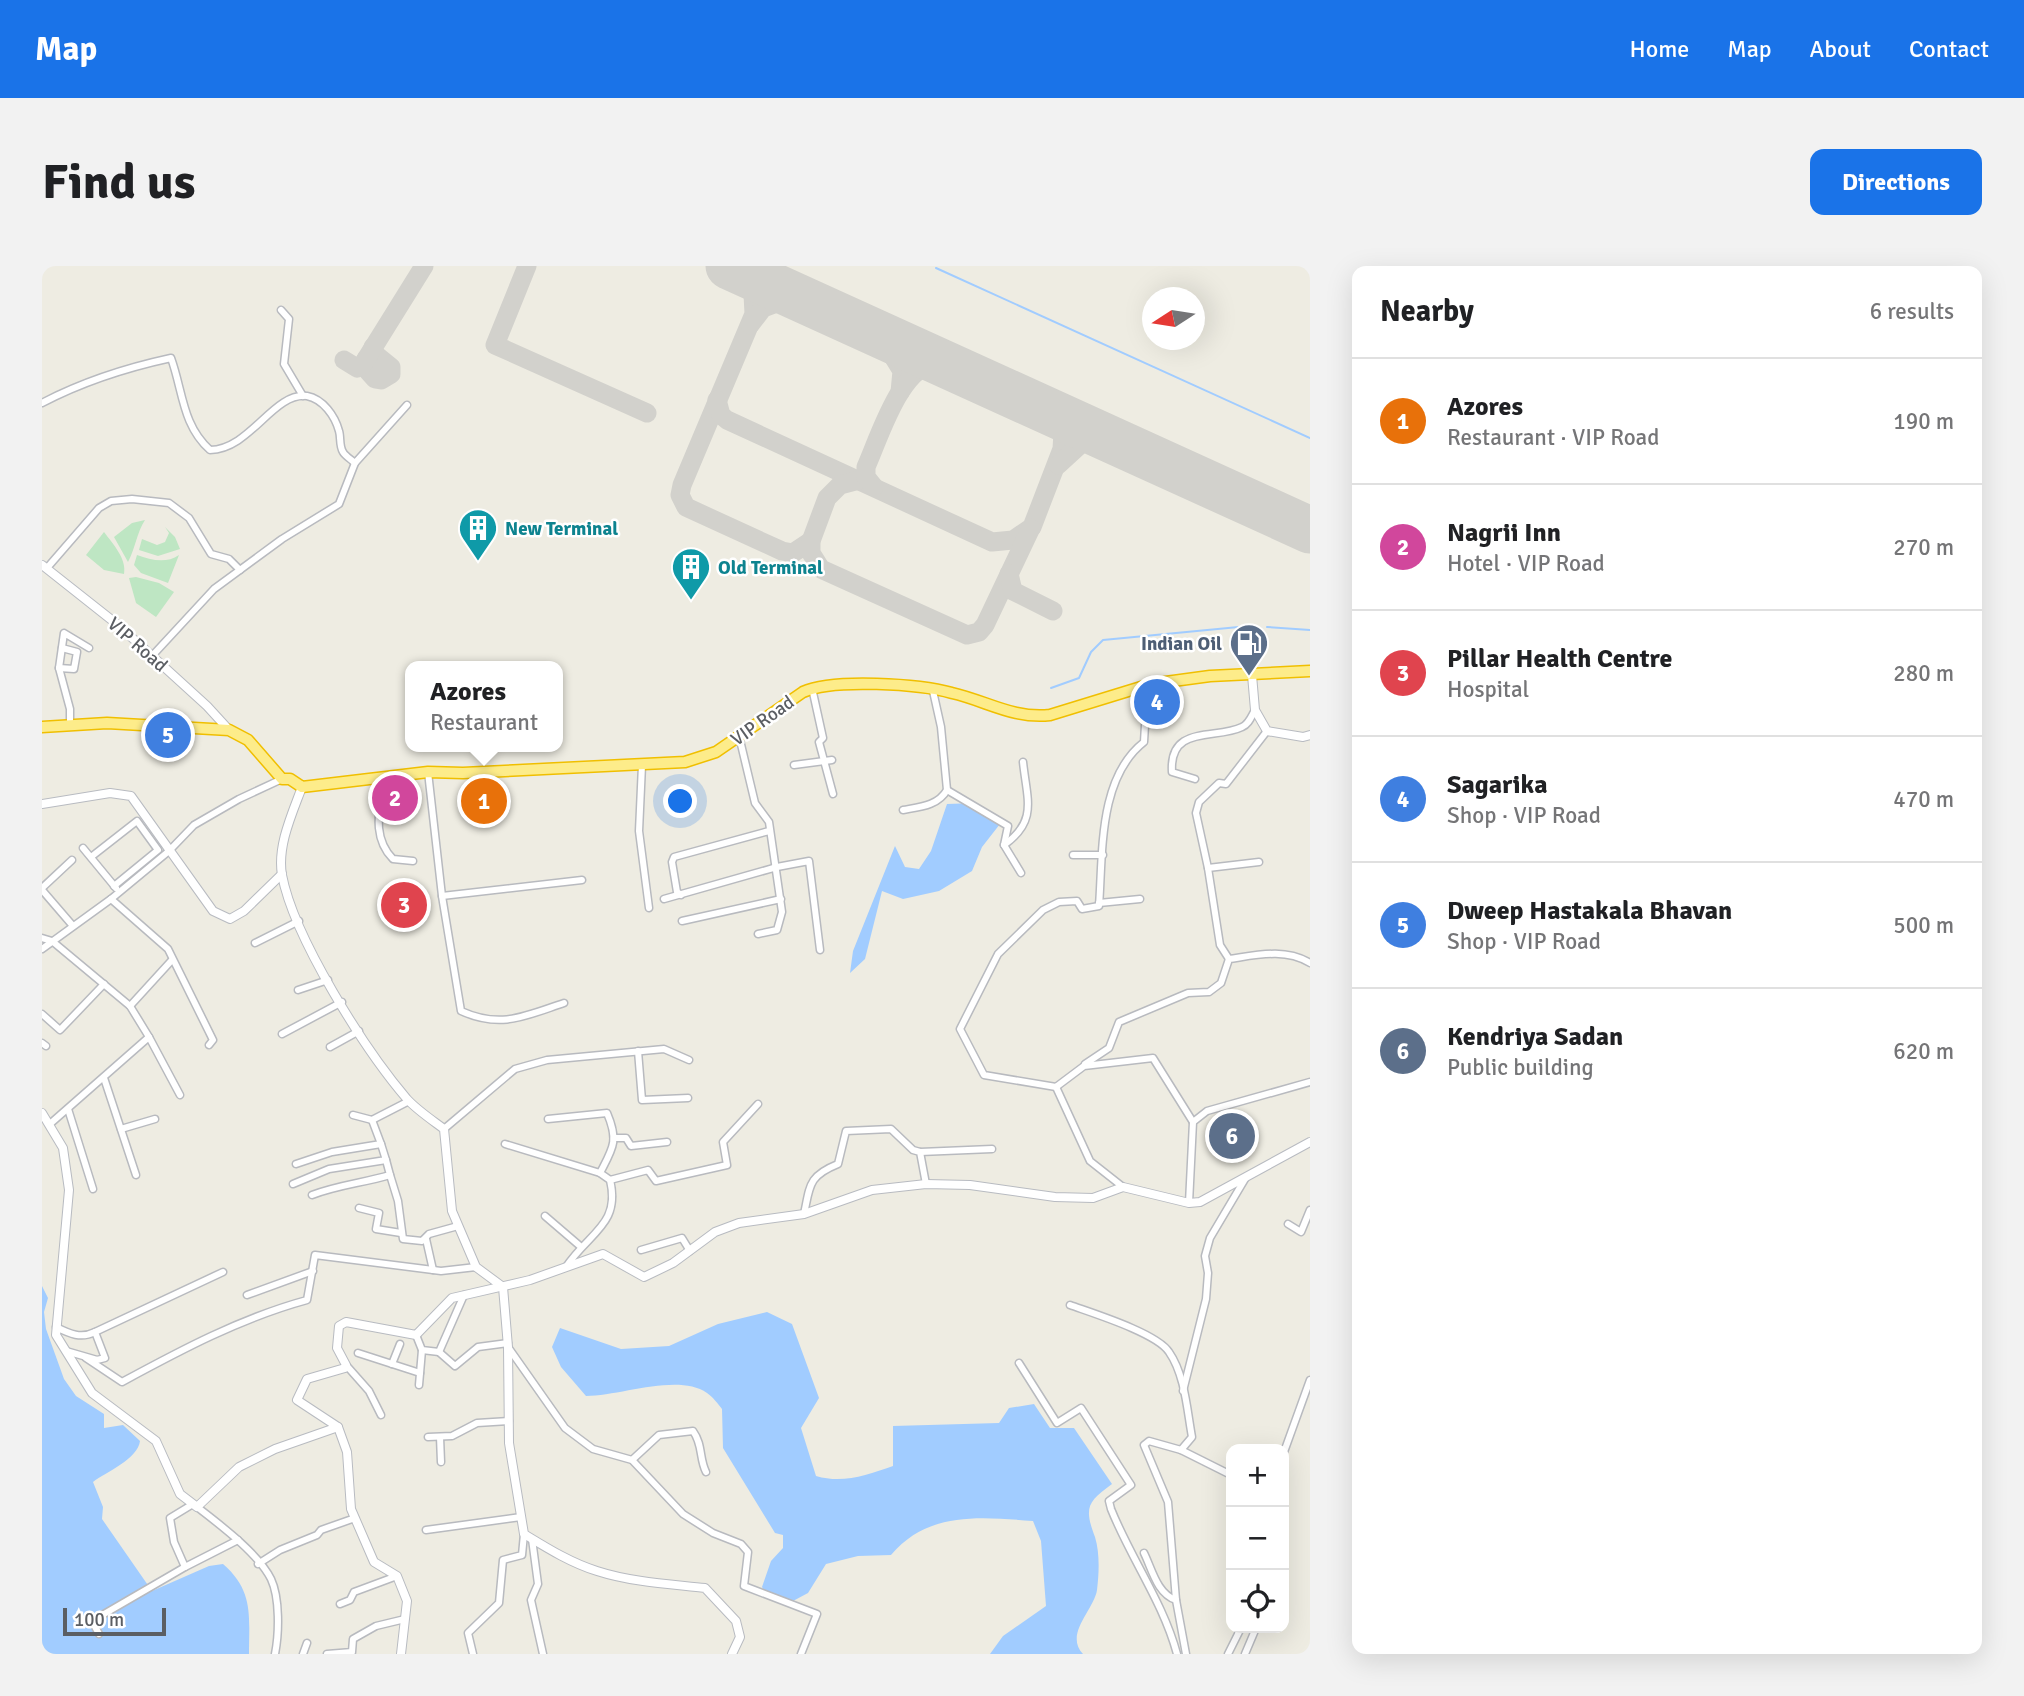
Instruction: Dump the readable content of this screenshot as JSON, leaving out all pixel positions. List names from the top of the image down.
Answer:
{
  "streets": {
    "highway": ["VIP Road"]
  },
  "places": {
    "building": ["New Terminal", "Old Terminal"],
    "fuel station": ["Indian Oil"]
  },
  "scale_bar": "100 m",
  "north": "left",
  "page": {
    "header": "Map",
    "nav": [
      "Home",
      "Map",
      "About",
      "Contact"
    ],
    "buttons": "Directions",
    "title": "Find us",
    "heading": ["Nearby", "6 results"],
    "list": [
      {
        "mark": "1",
        "name": "Azores",
        "note": "Restaurant · VIP Road",
        "value": "190 m"
      },
      {
        "mark": "2",
        "name": "Nagrii Inn",
        "note": "Hotel · VIP Road",
        "value": "270 m"
      },
      {
        "mark": "3",
        "name": "Pillar Health Centre",
        "note": "Hospital",
        "value": "280 m"
      },
      {
        "mark": "4",
        "name": "Sagarika",
        "note": "Shop · VIP Road",
        "value": "470 m"
      },
      {
        "mark": "5",
        "name": "Dweep Hastakala Bhavan",
        "note": "Shop · VIP Road",
        "value": "500 m"
      },
      {
        "mark": "6",
        "name": "Kendriya Sadan",
        "note": "Public building",
        "value": "620 m"
      }
    ],
    "popup": ["Azores", "Restaurant"],
    "pins": [
      "4",
      "5",
      "2",
      "1",
      "3",
      "6"
    ],
    "map_buttons": ["+", "−"],
    "scale": "100 m"
  }
}
